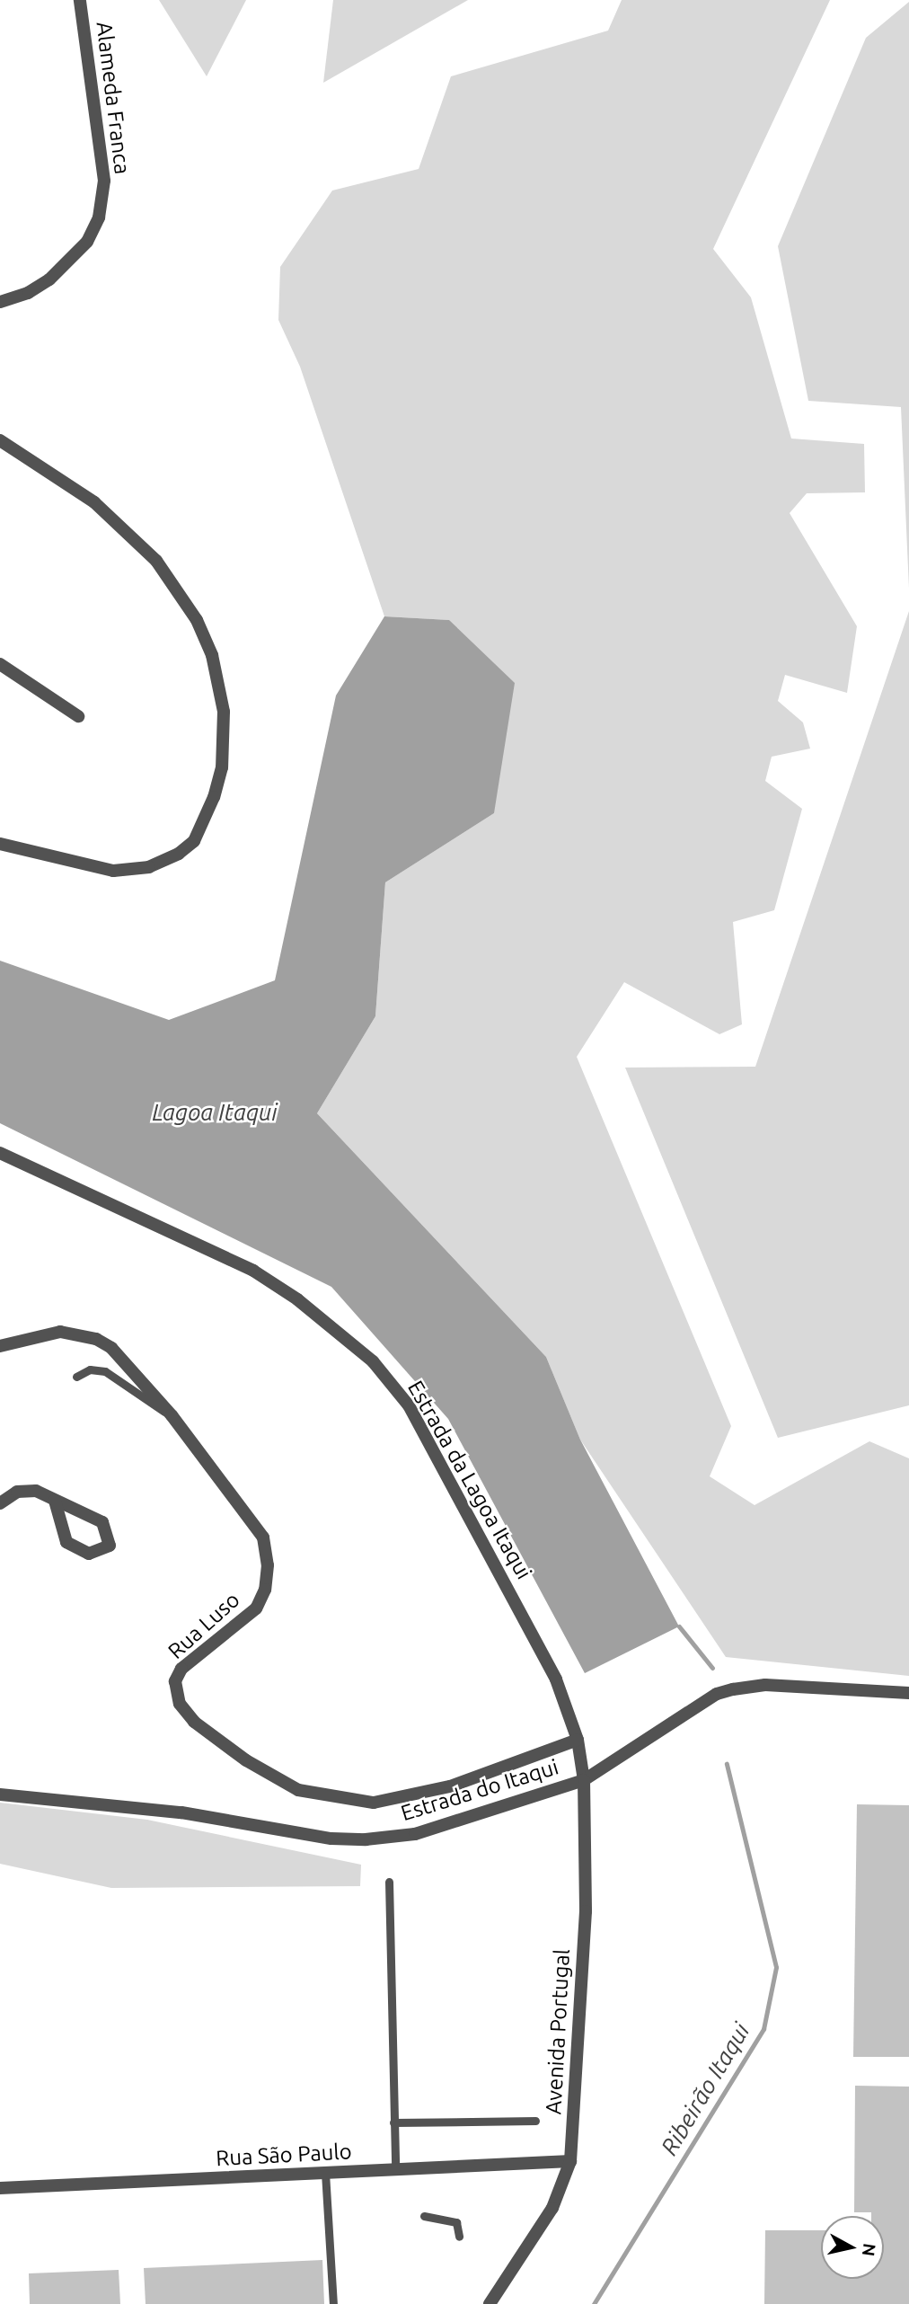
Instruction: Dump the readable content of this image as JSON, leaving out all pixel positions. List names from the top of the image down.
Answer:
{
  "streets": {
    "street": [
      "Alameda Franca",
      "Estrada da Lagoa Itaqui",
      "Rua Luso",
      "Estrada do Itaqui",
      "Avenida Portugal",
      "Rua São Paulo"
    ]
  },
  "crossings": [
    ["Estrada da Lagoa Itaqui", "Rua Luso"],
    ["Estrada da Lagoa Itaqui", "Avenida Portugal"],
    ["Rua Luso", "Avenida Portugal"],
    ["Estrada do Itaqui", "Avenida Portugal"],
    ["Avenida Portugal", "Rua São Paulo"]
  ],
  "water": ["Lagoa Itaqui", "Ribeirão Itaqui"],
  "north": "right"
}
